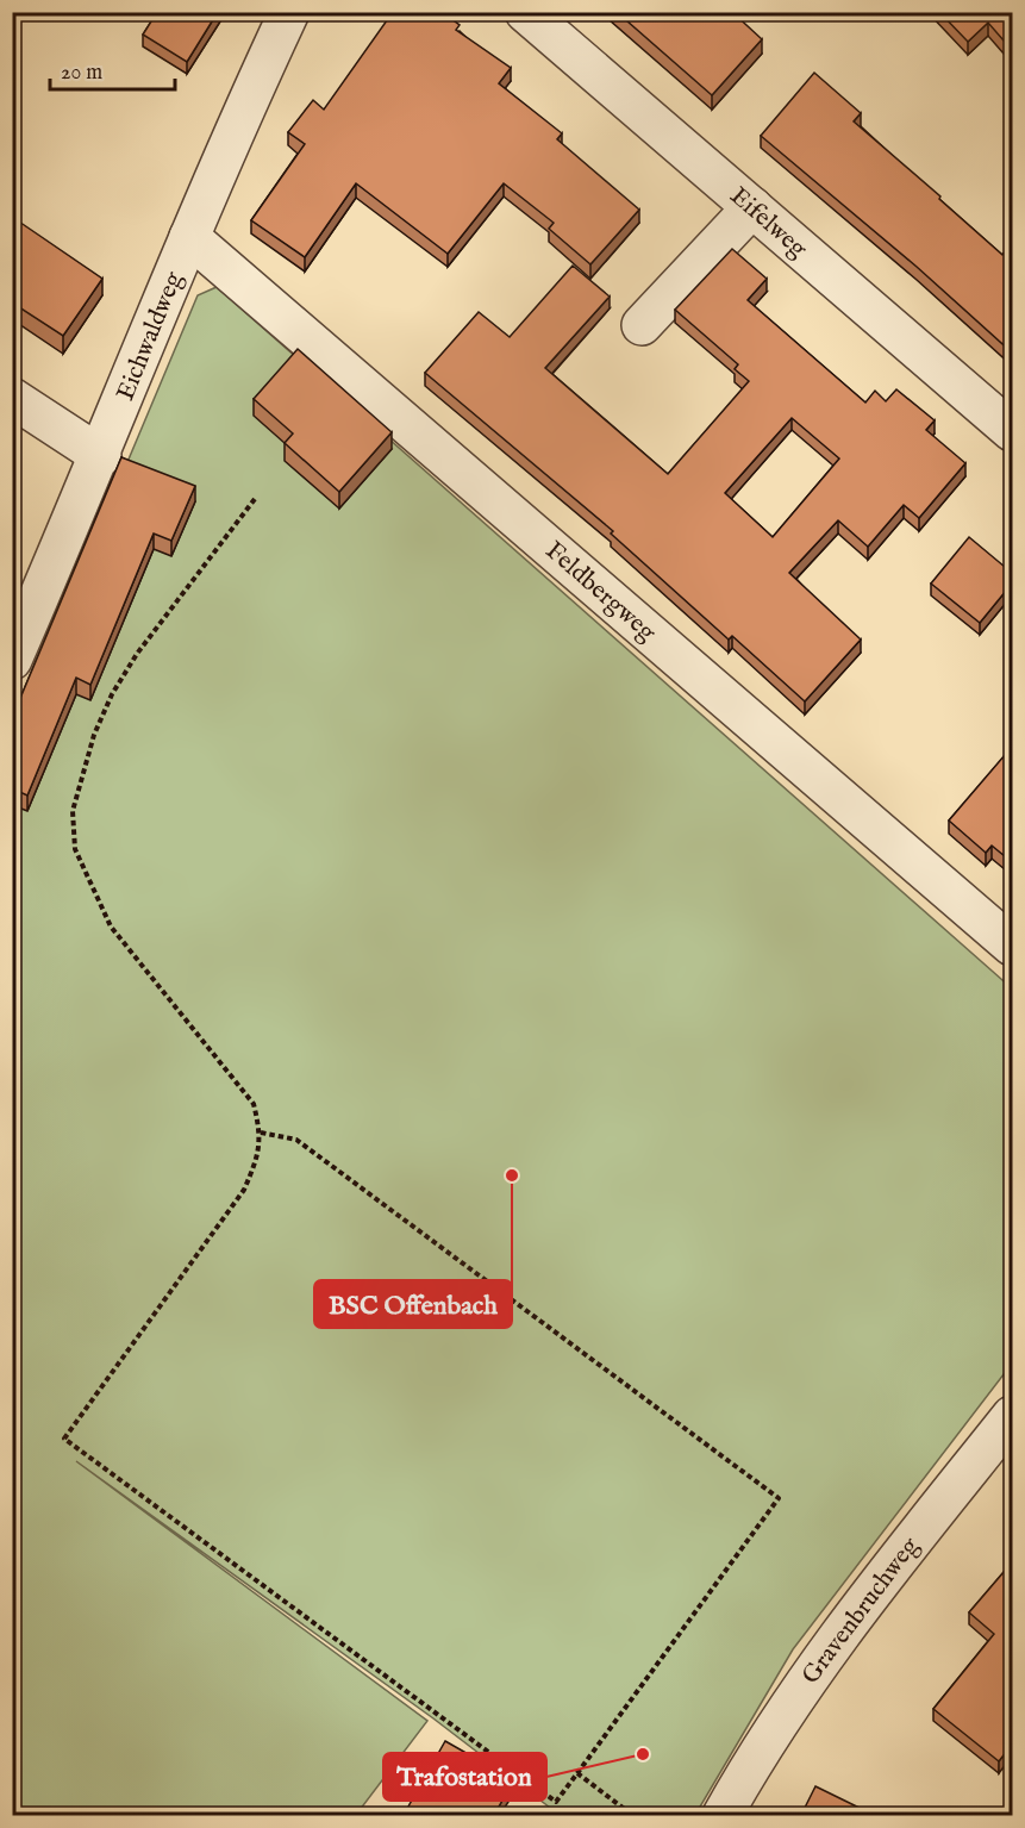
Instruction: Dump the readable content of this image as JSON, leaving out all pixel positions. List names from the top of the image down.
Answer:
{
  "streets": {
    "street": [
      "Eifelweg",
      "Eichwaldweg",
      "Feldbergweg",
      "Gravenbruchweg"
    ]
  },
  "crossings": [
    ["Eichwaldweg", "Feldbergweg"]
  ],
  "places": ["BSC Offenbach", "Trafostation"],
  "scale_bar": "20 m"
}
